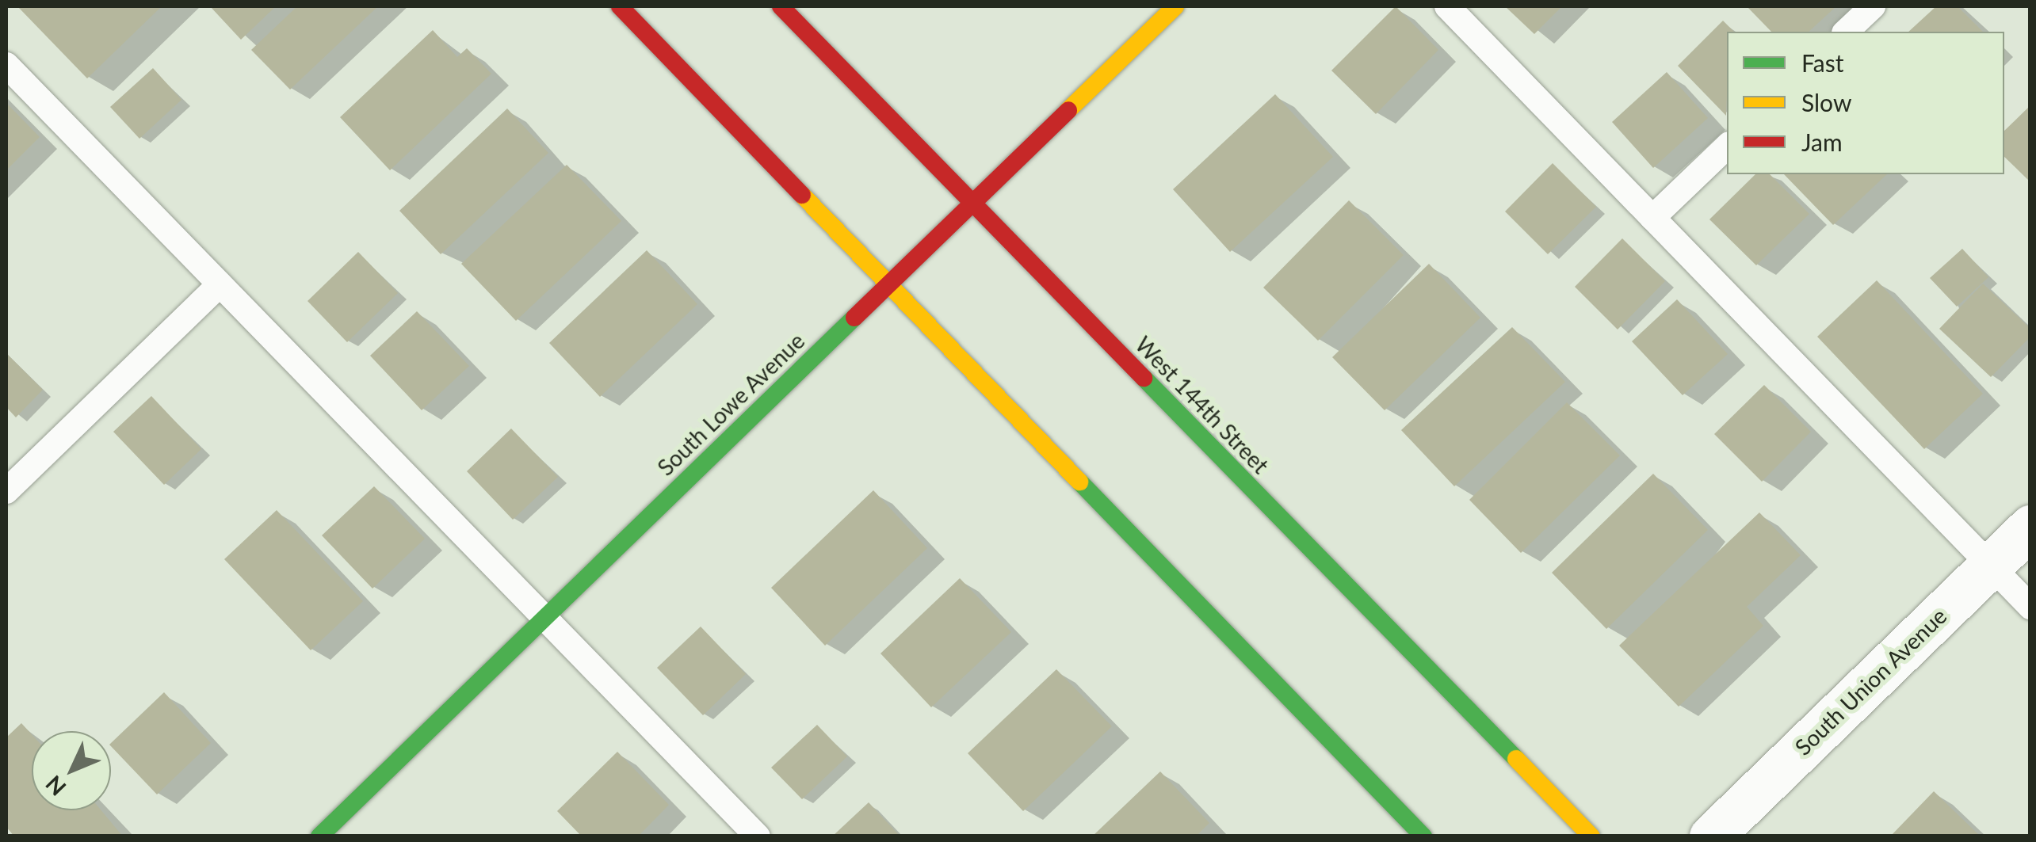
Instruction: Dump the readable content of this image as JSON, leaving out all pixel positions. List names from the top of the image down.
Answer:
{
  "streets": {
    "street": ["South Lowe Avenue", "West 144th Street", "South Union Avenue"]
  },
  "crossings": [
    ["South Lowe Avenue", "West 144th Street"]
  ],
  "legend": ["Fast", "Slow", "Jam"],
  "north": "bottom left"
}
